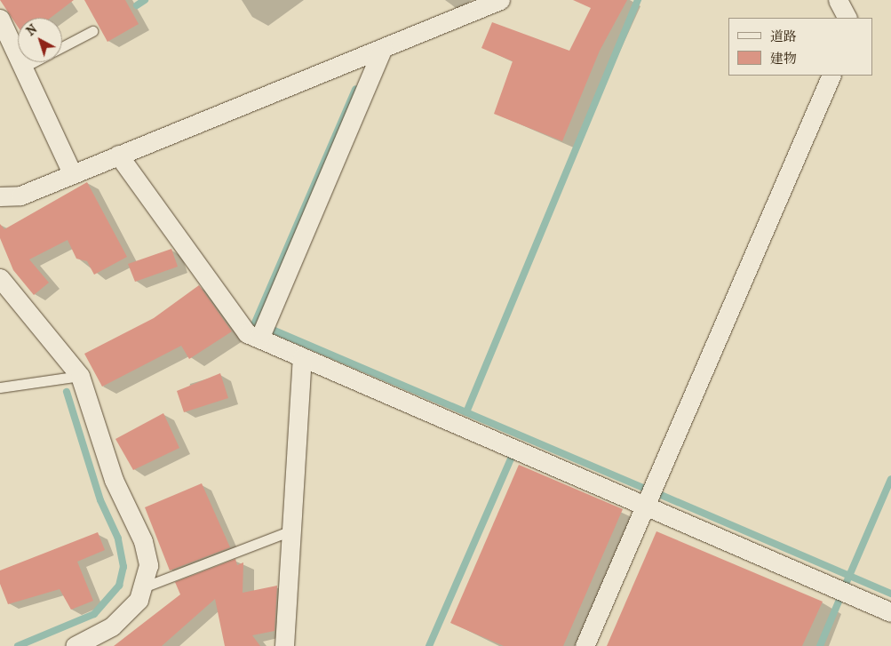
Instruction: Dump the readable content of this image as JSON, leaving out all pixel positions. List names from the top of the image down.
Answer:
{
  "legend": ["道路", "建物"],
  "north": "top left"
}
